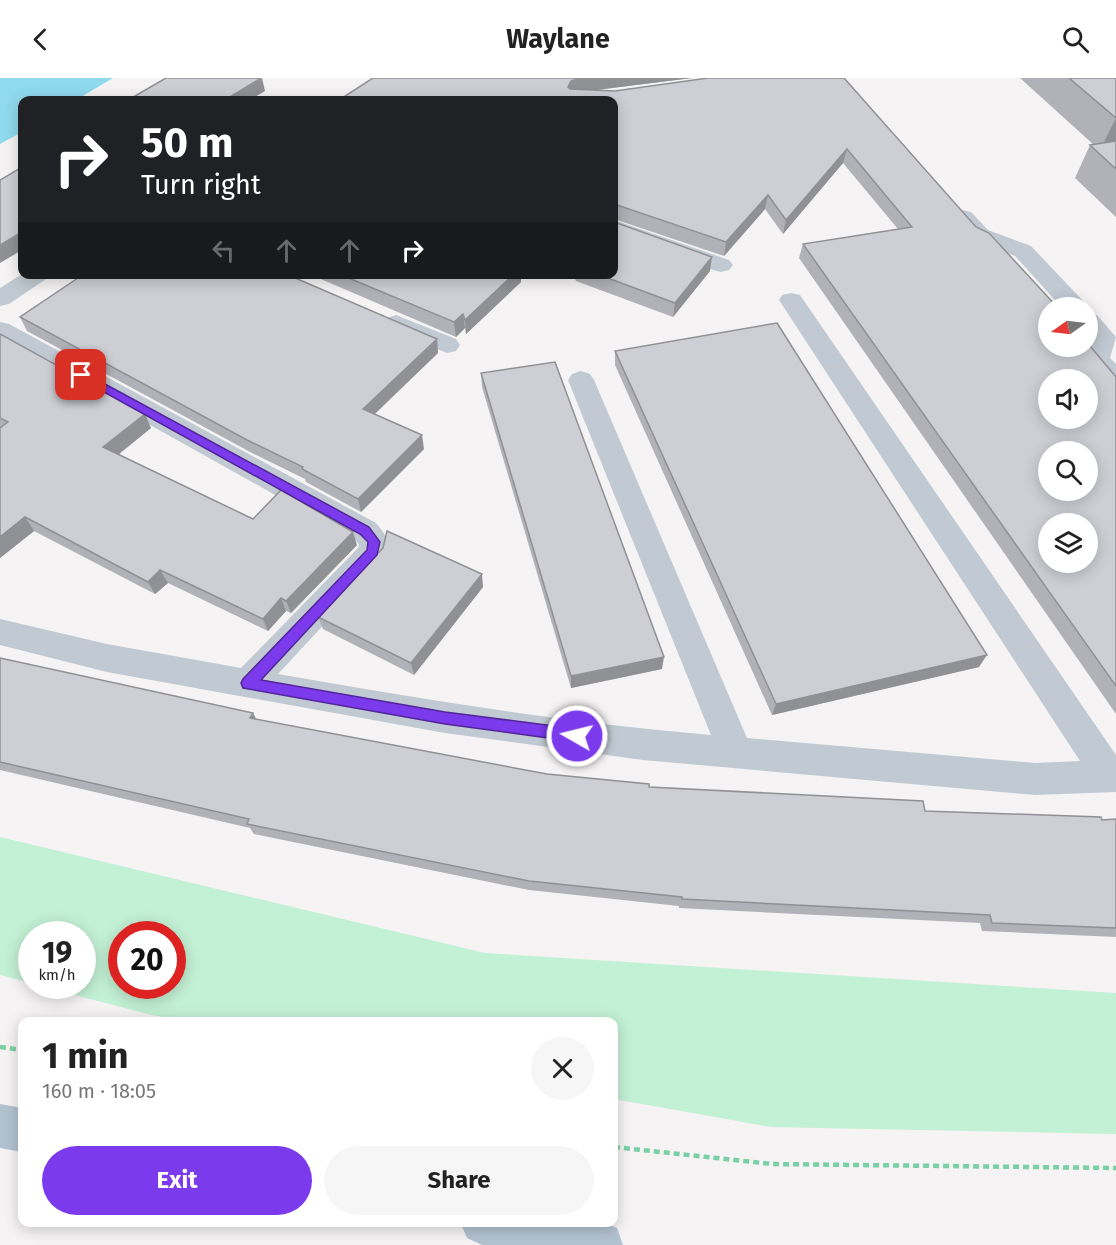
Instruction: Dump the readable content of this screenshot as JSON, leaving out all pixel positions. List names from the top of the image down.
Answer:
{
  "north": "left",
  "page": {
    "header": "Waylane",
    "turn": ["50 m", "Turn right"],
    "speed": "19 km/h",
    "limit": "20",
    "heading": ["1 min", "160 m · 18:05"],
    "buttons": ["Exit", "Share"]
  }
}
